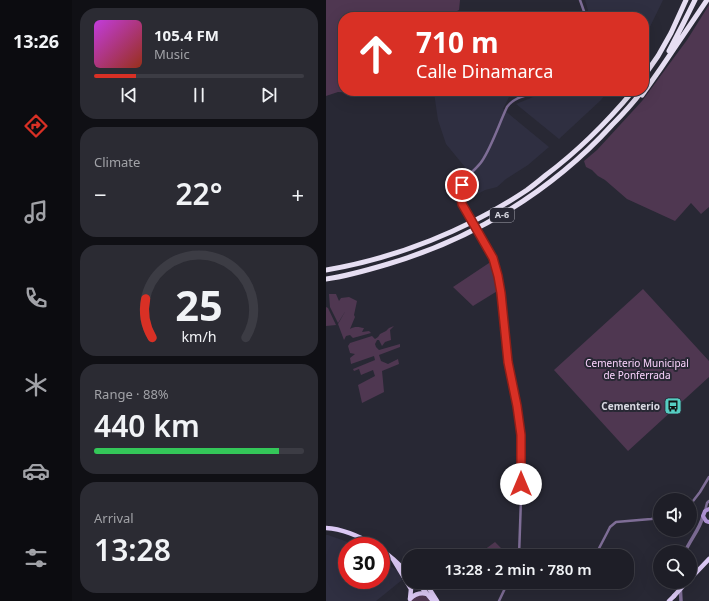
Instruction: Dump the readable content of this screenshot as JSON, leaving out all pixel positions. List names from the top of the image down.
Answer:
{
  "streets": {
    "highway": ["A-6"]
  },
  "parks": ["Cementerio Municipal de Ponferrada"],
  "places": {
    "bus stop": ["Cementerio"]
  },
  "page": {
    "tabs": "13:26",
    "turn": ["710 m", "Calle Dinamarca"],
    "song": ["105.4 FM", "Music"],
    "tile": [
      "Climate",
      ["Range · 88%", "440 km"],
      ["Arrival", "13:28"]
    ],
    "heat": ["−", "22°", "+"],
    "limit": "30",
    "trip": "13:28 · 2 min · 780 m",
    "gauge": ["25", "km/h"]
  }
}
